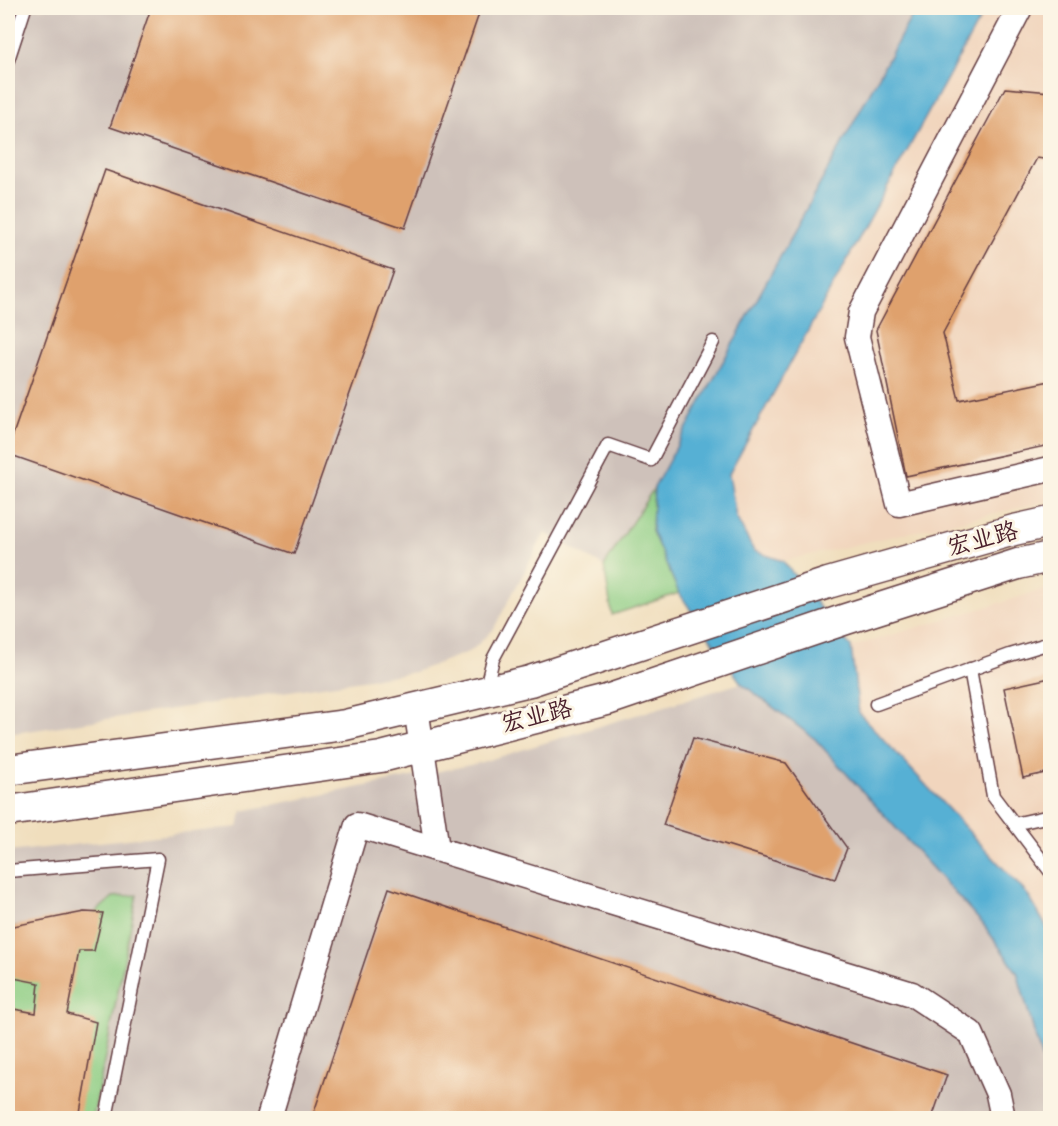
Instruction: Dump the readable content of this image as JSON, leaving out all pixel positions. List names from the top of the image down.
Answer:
{
  "streets": {
    "street": ["宏业路"]
  }
}
